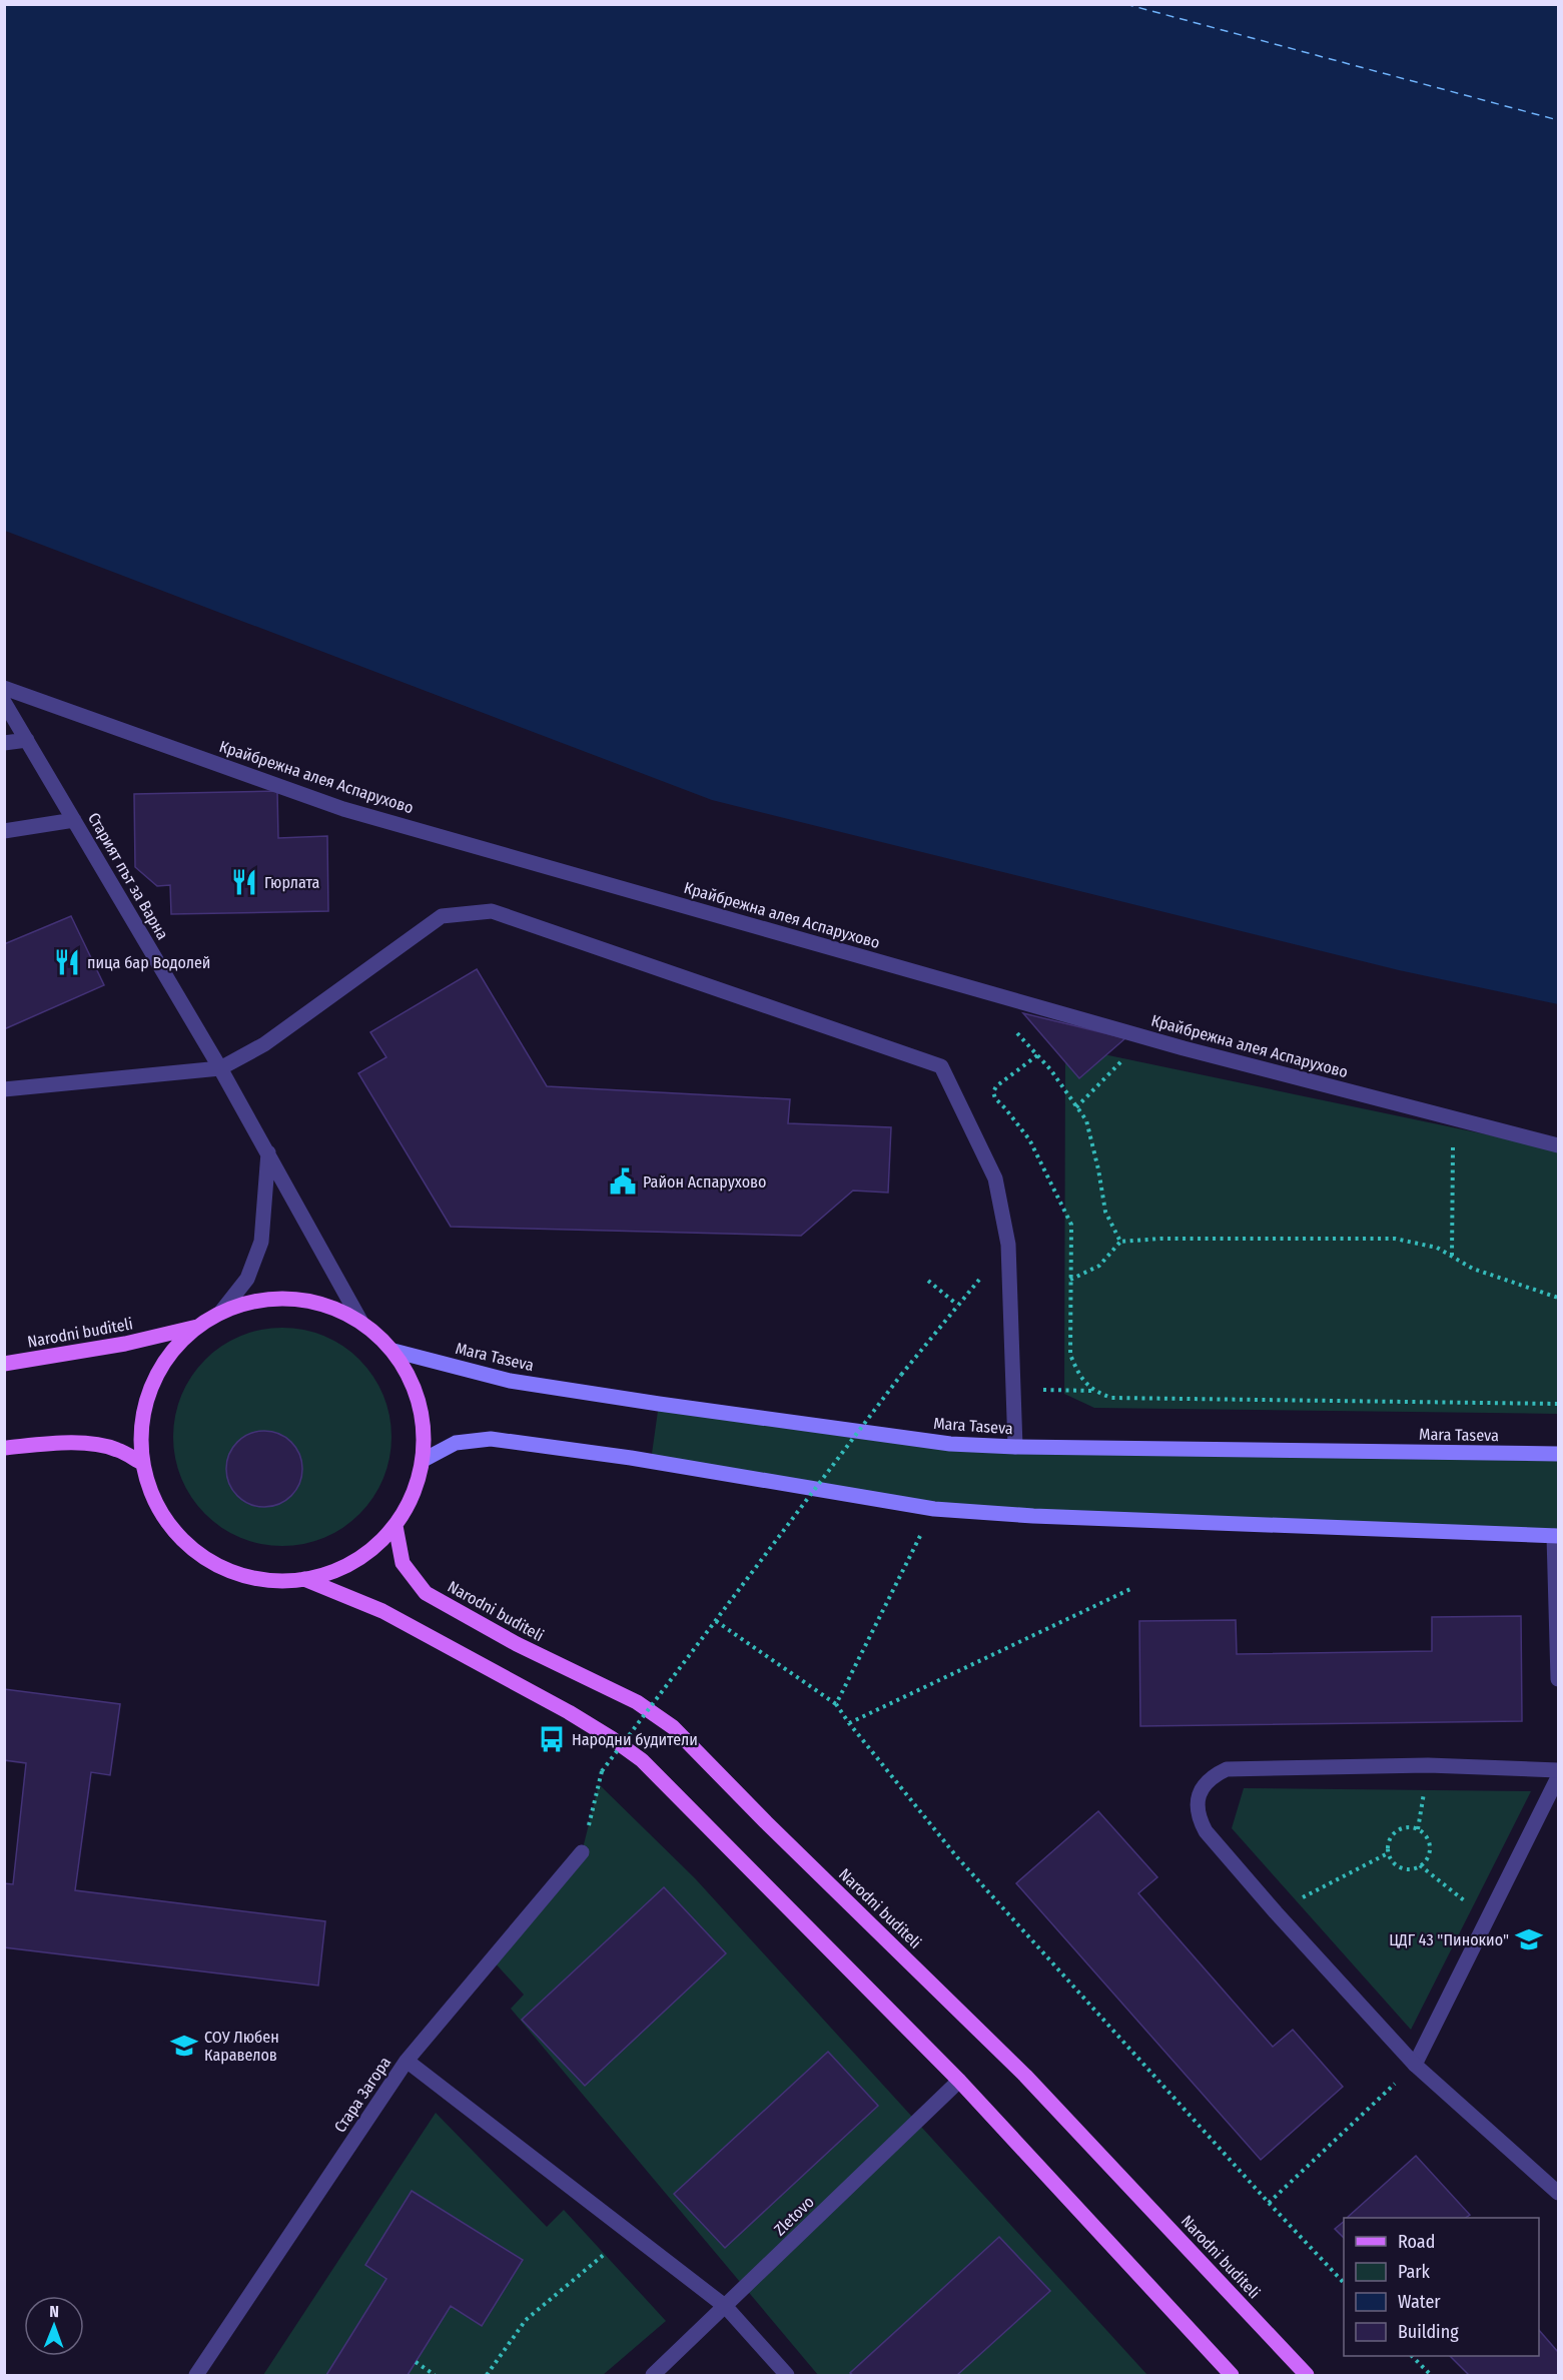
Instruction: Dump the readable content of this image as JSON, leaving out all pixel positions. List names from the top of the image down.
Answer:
{
  "streets": {
    "main road": ["Narodni buditeli", "Mara Taseva"],
    "street": [
      "Крайбрежна алея Аспарухово",
      "Старият път за Варна",
      "Стара Загора",
      "Zletovo"
    ]
  },
  "places": {
    "restaurant": ["Гюрлата", "пица бар Водолей"],
    "public building": ["Район Аспарухово"],
    "bus stop": ["Народни будители"],
    "school or university": ["ЦДГ 43 \"Пинокио\"", "СОУ Любен Каравелов"]
  },
  "legend": [
    "Road",
    "Park",
    "Water",
    "Building"
  ],
  "north": "top"
}
